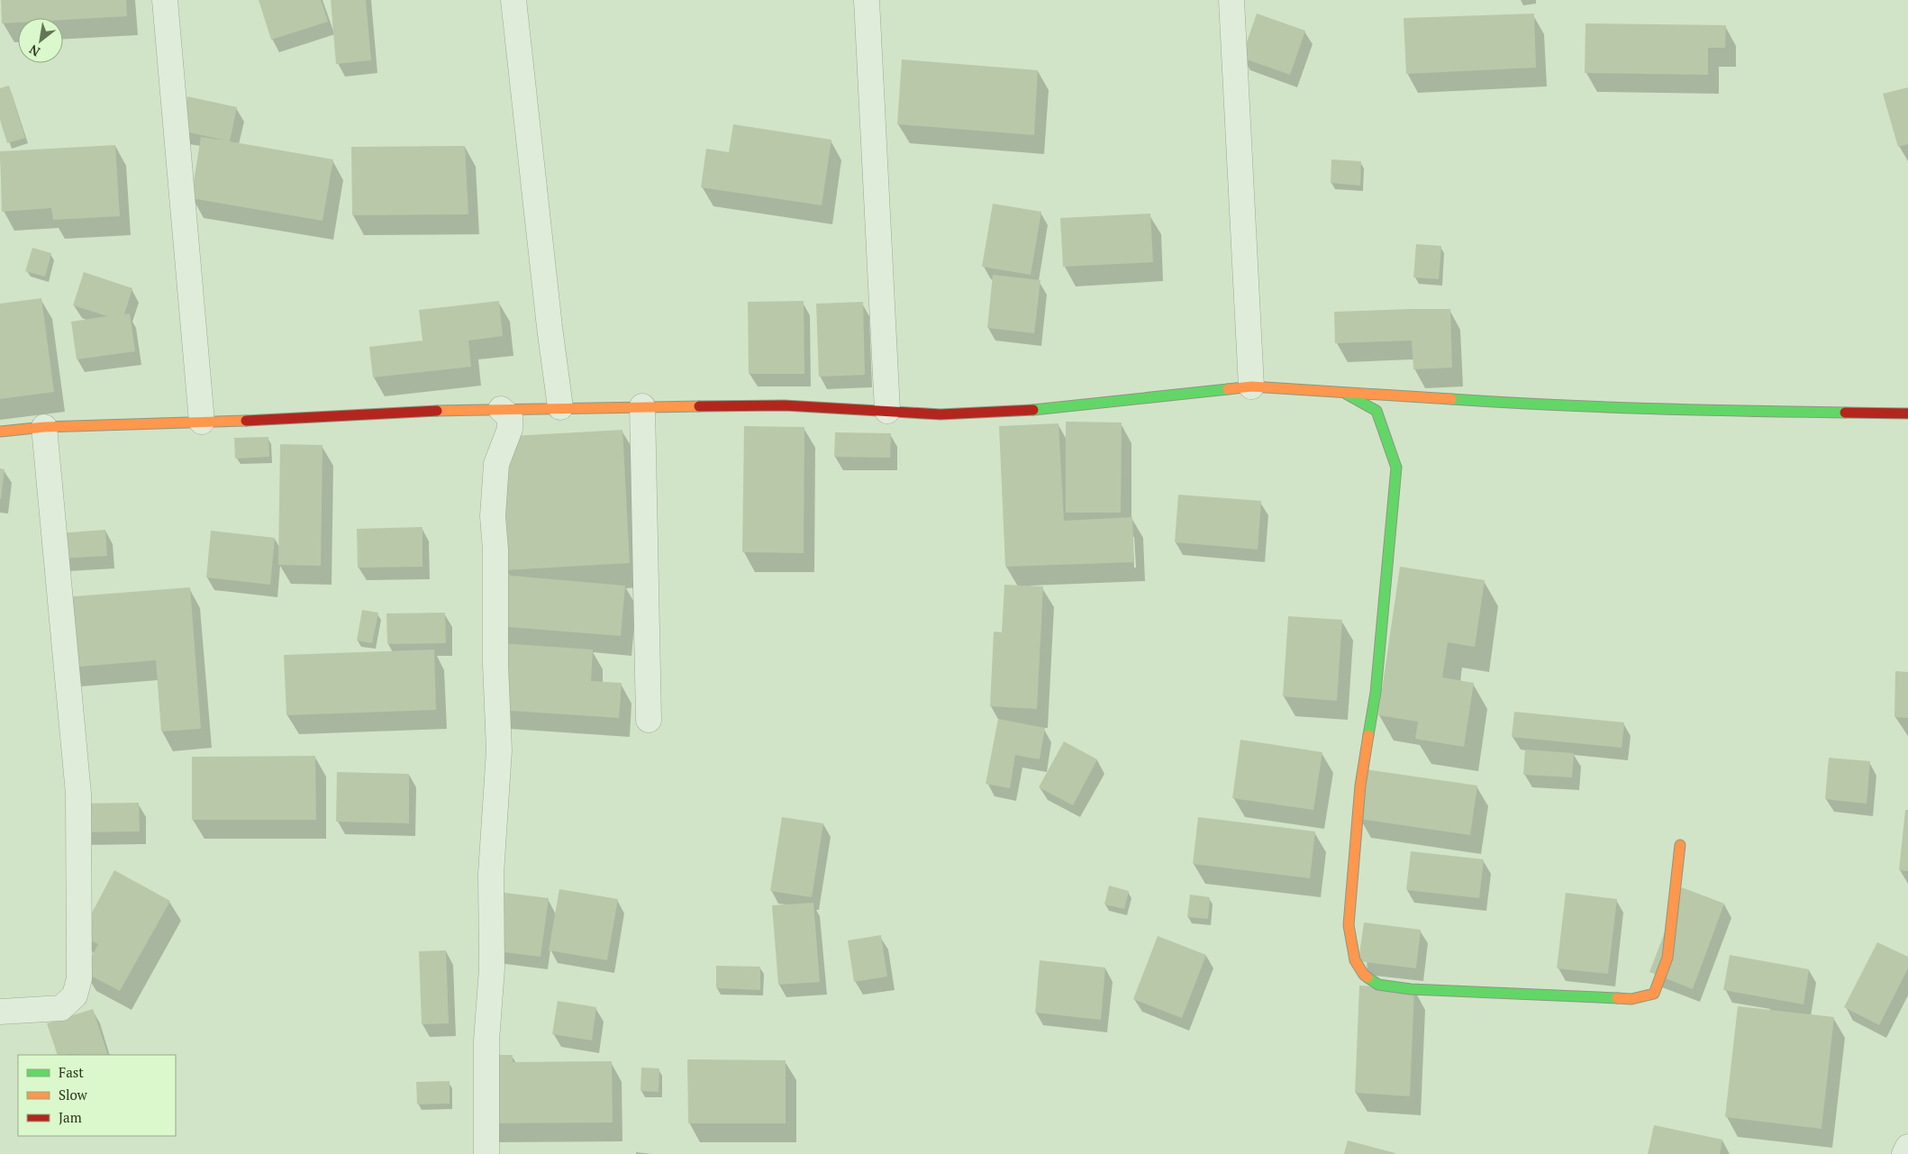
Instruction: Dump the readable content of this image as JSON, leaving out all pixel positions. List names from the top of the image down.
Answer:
{
  "legend": ["Fast", "Slow", "Jam"],
  "north": "bottom left"
}
